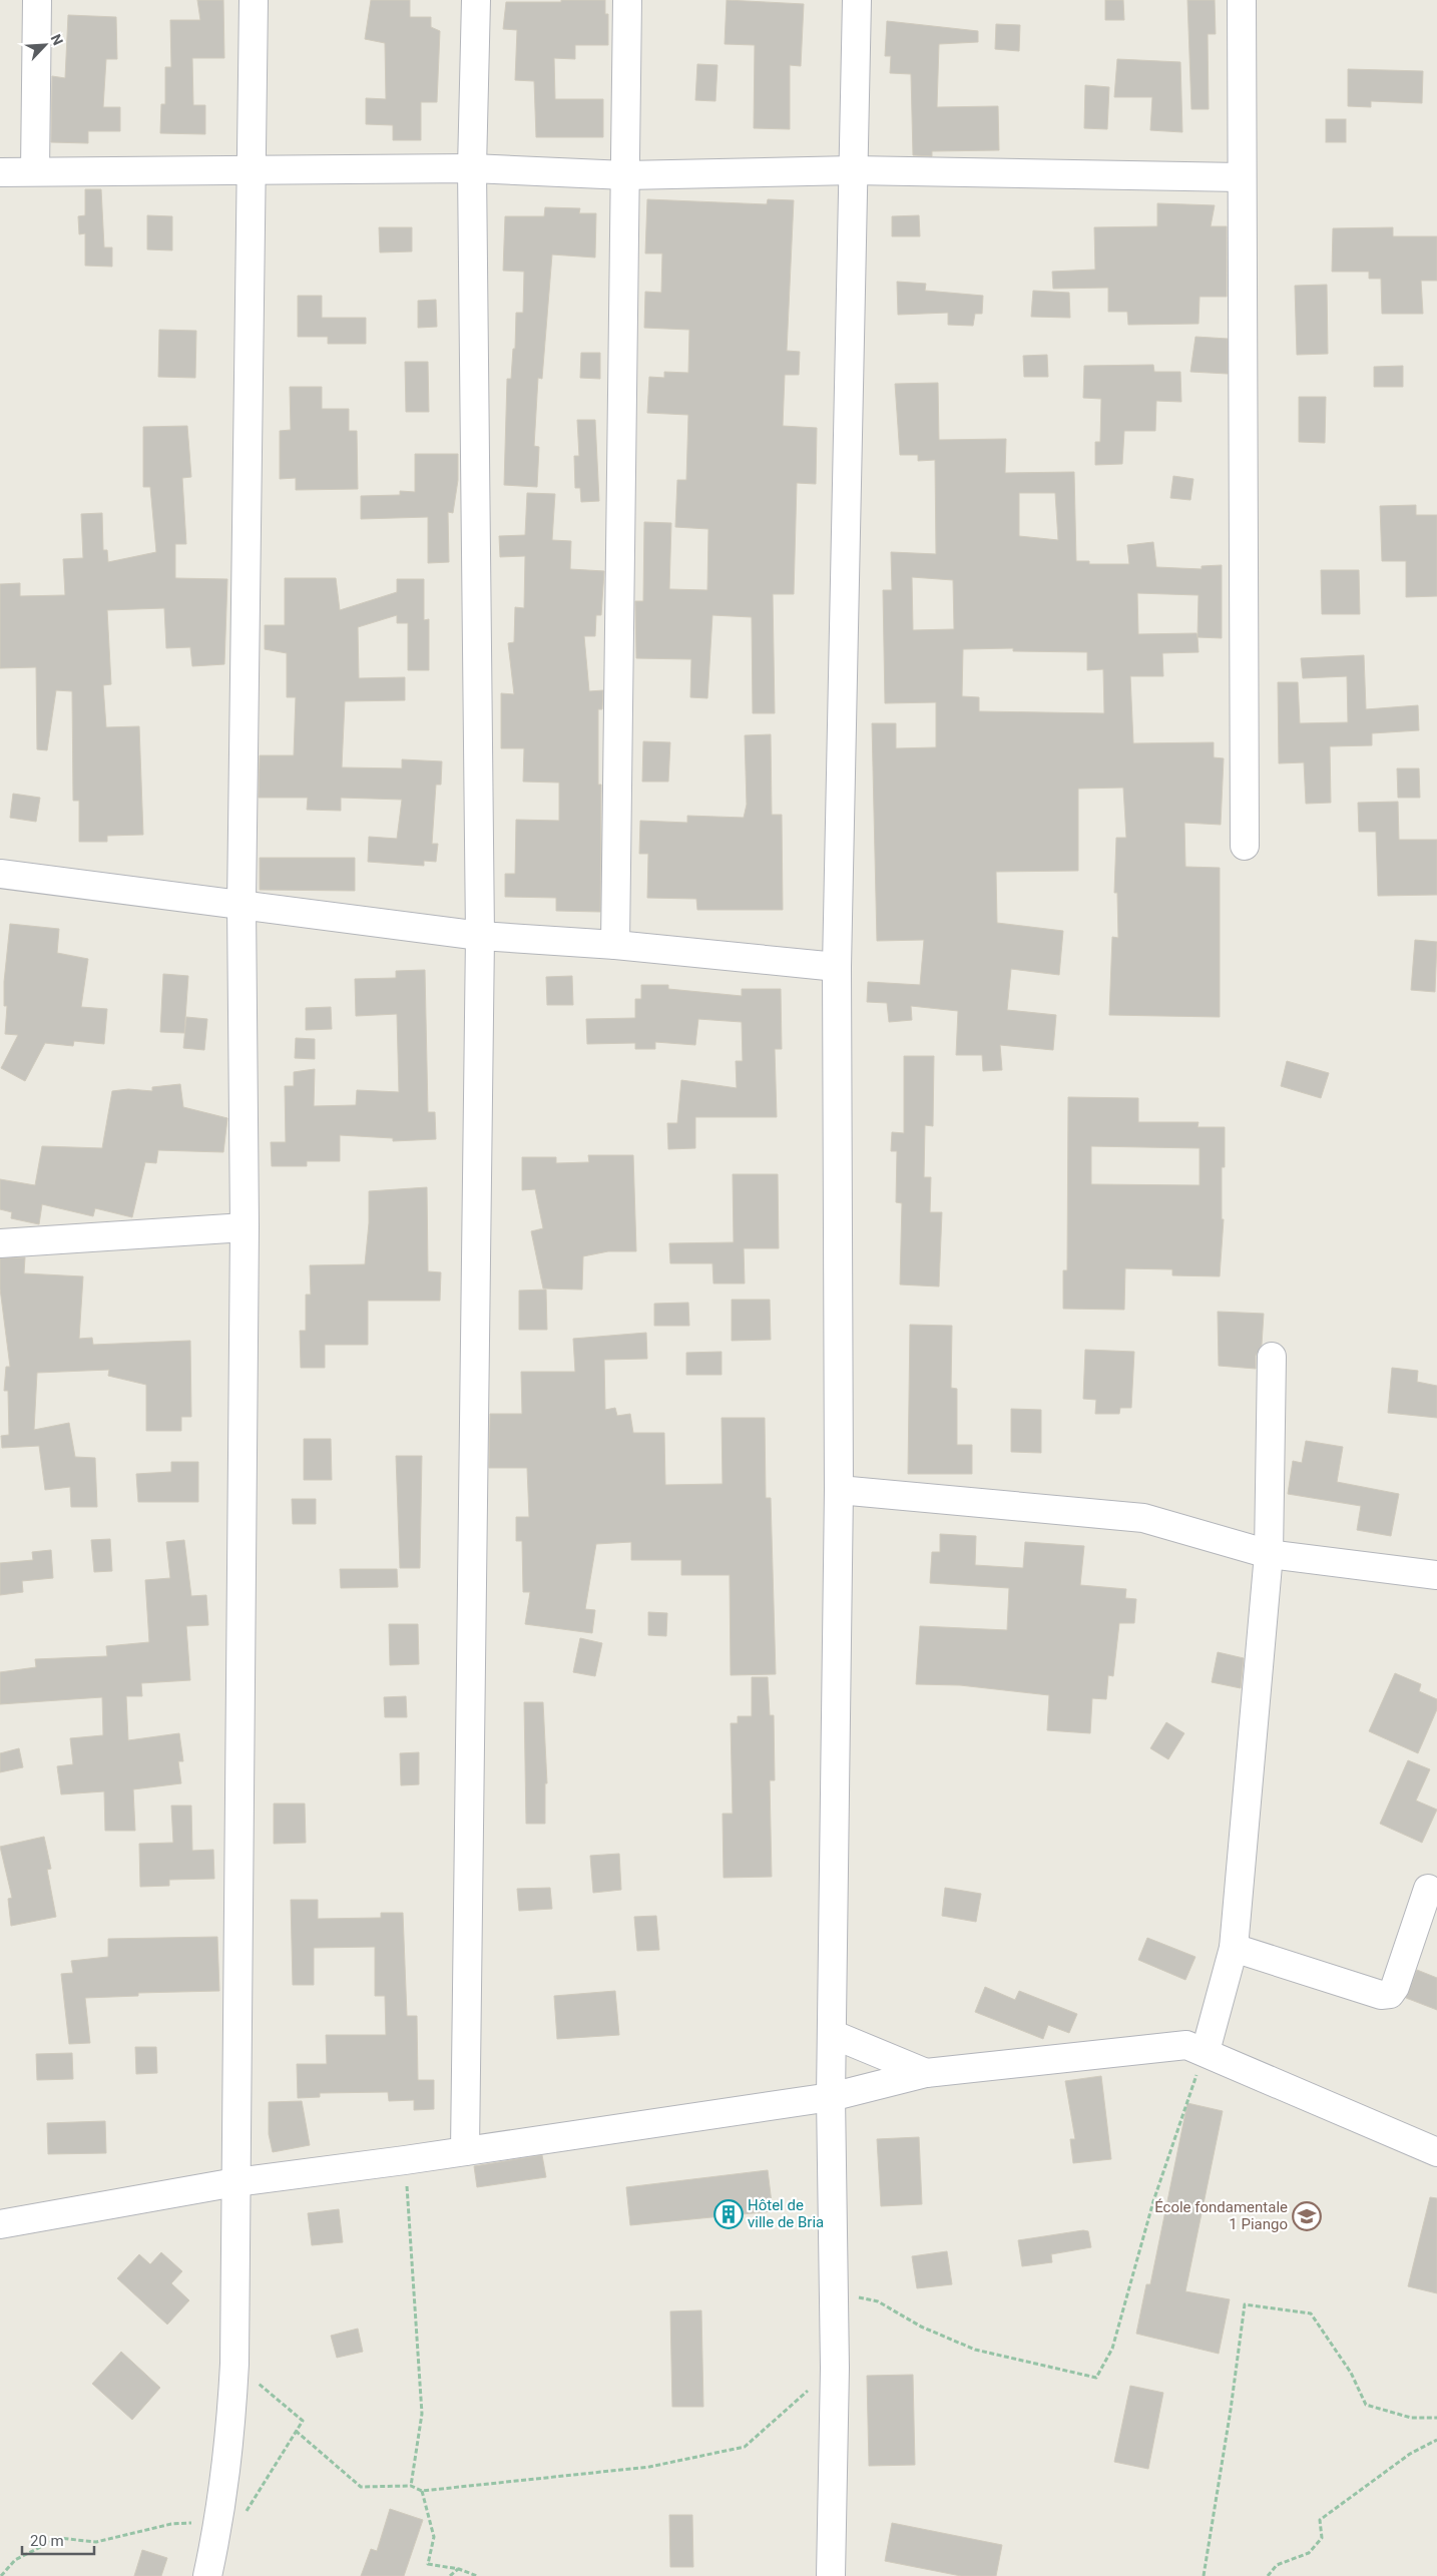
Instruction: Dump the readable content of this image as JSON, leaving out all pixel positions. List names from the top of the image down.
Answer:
{
  "places": {
    "building": ["Hôtel de ville de Bria"],
    "school or university": ["École fondamentale 1 Piango"]
  },
  "scale_bar": "20 m",
  "north": "top right"
}
